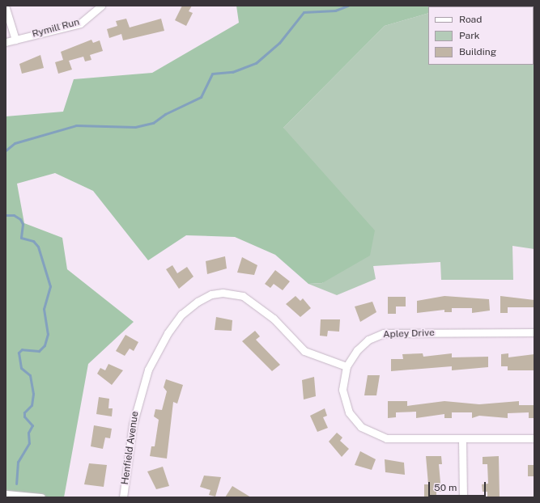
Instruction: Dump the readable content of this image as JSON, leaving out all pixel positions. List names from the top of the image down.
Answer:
{
  "streets": {
    "street": ["Rymill Run", "Apley Drive", "Henfield Avenue"]
  },
  "crossings": [
    ["Apley Drive", "Henfield Avenue"]
  ],
  "legend": ["Road", "Park", "Building"],
  "scale_bar": "50 m"
}
